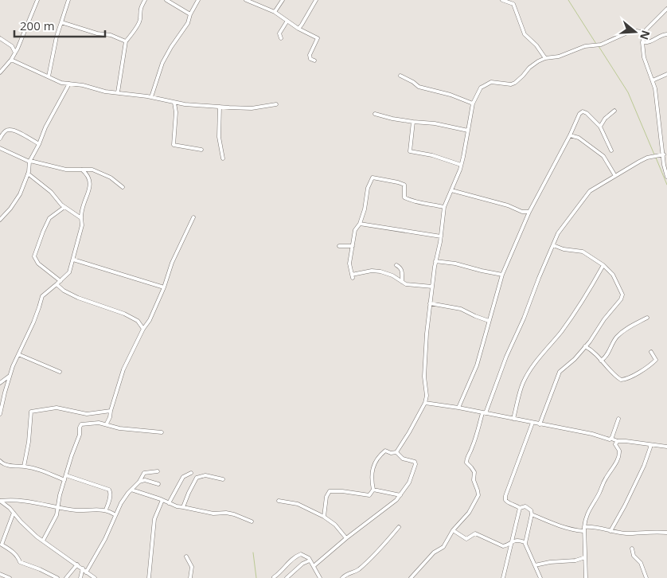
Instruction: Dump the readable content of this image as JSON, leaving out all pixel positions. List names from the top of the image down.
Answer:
{
  "scale_bar": "200 m",
  "north": "right"
}
